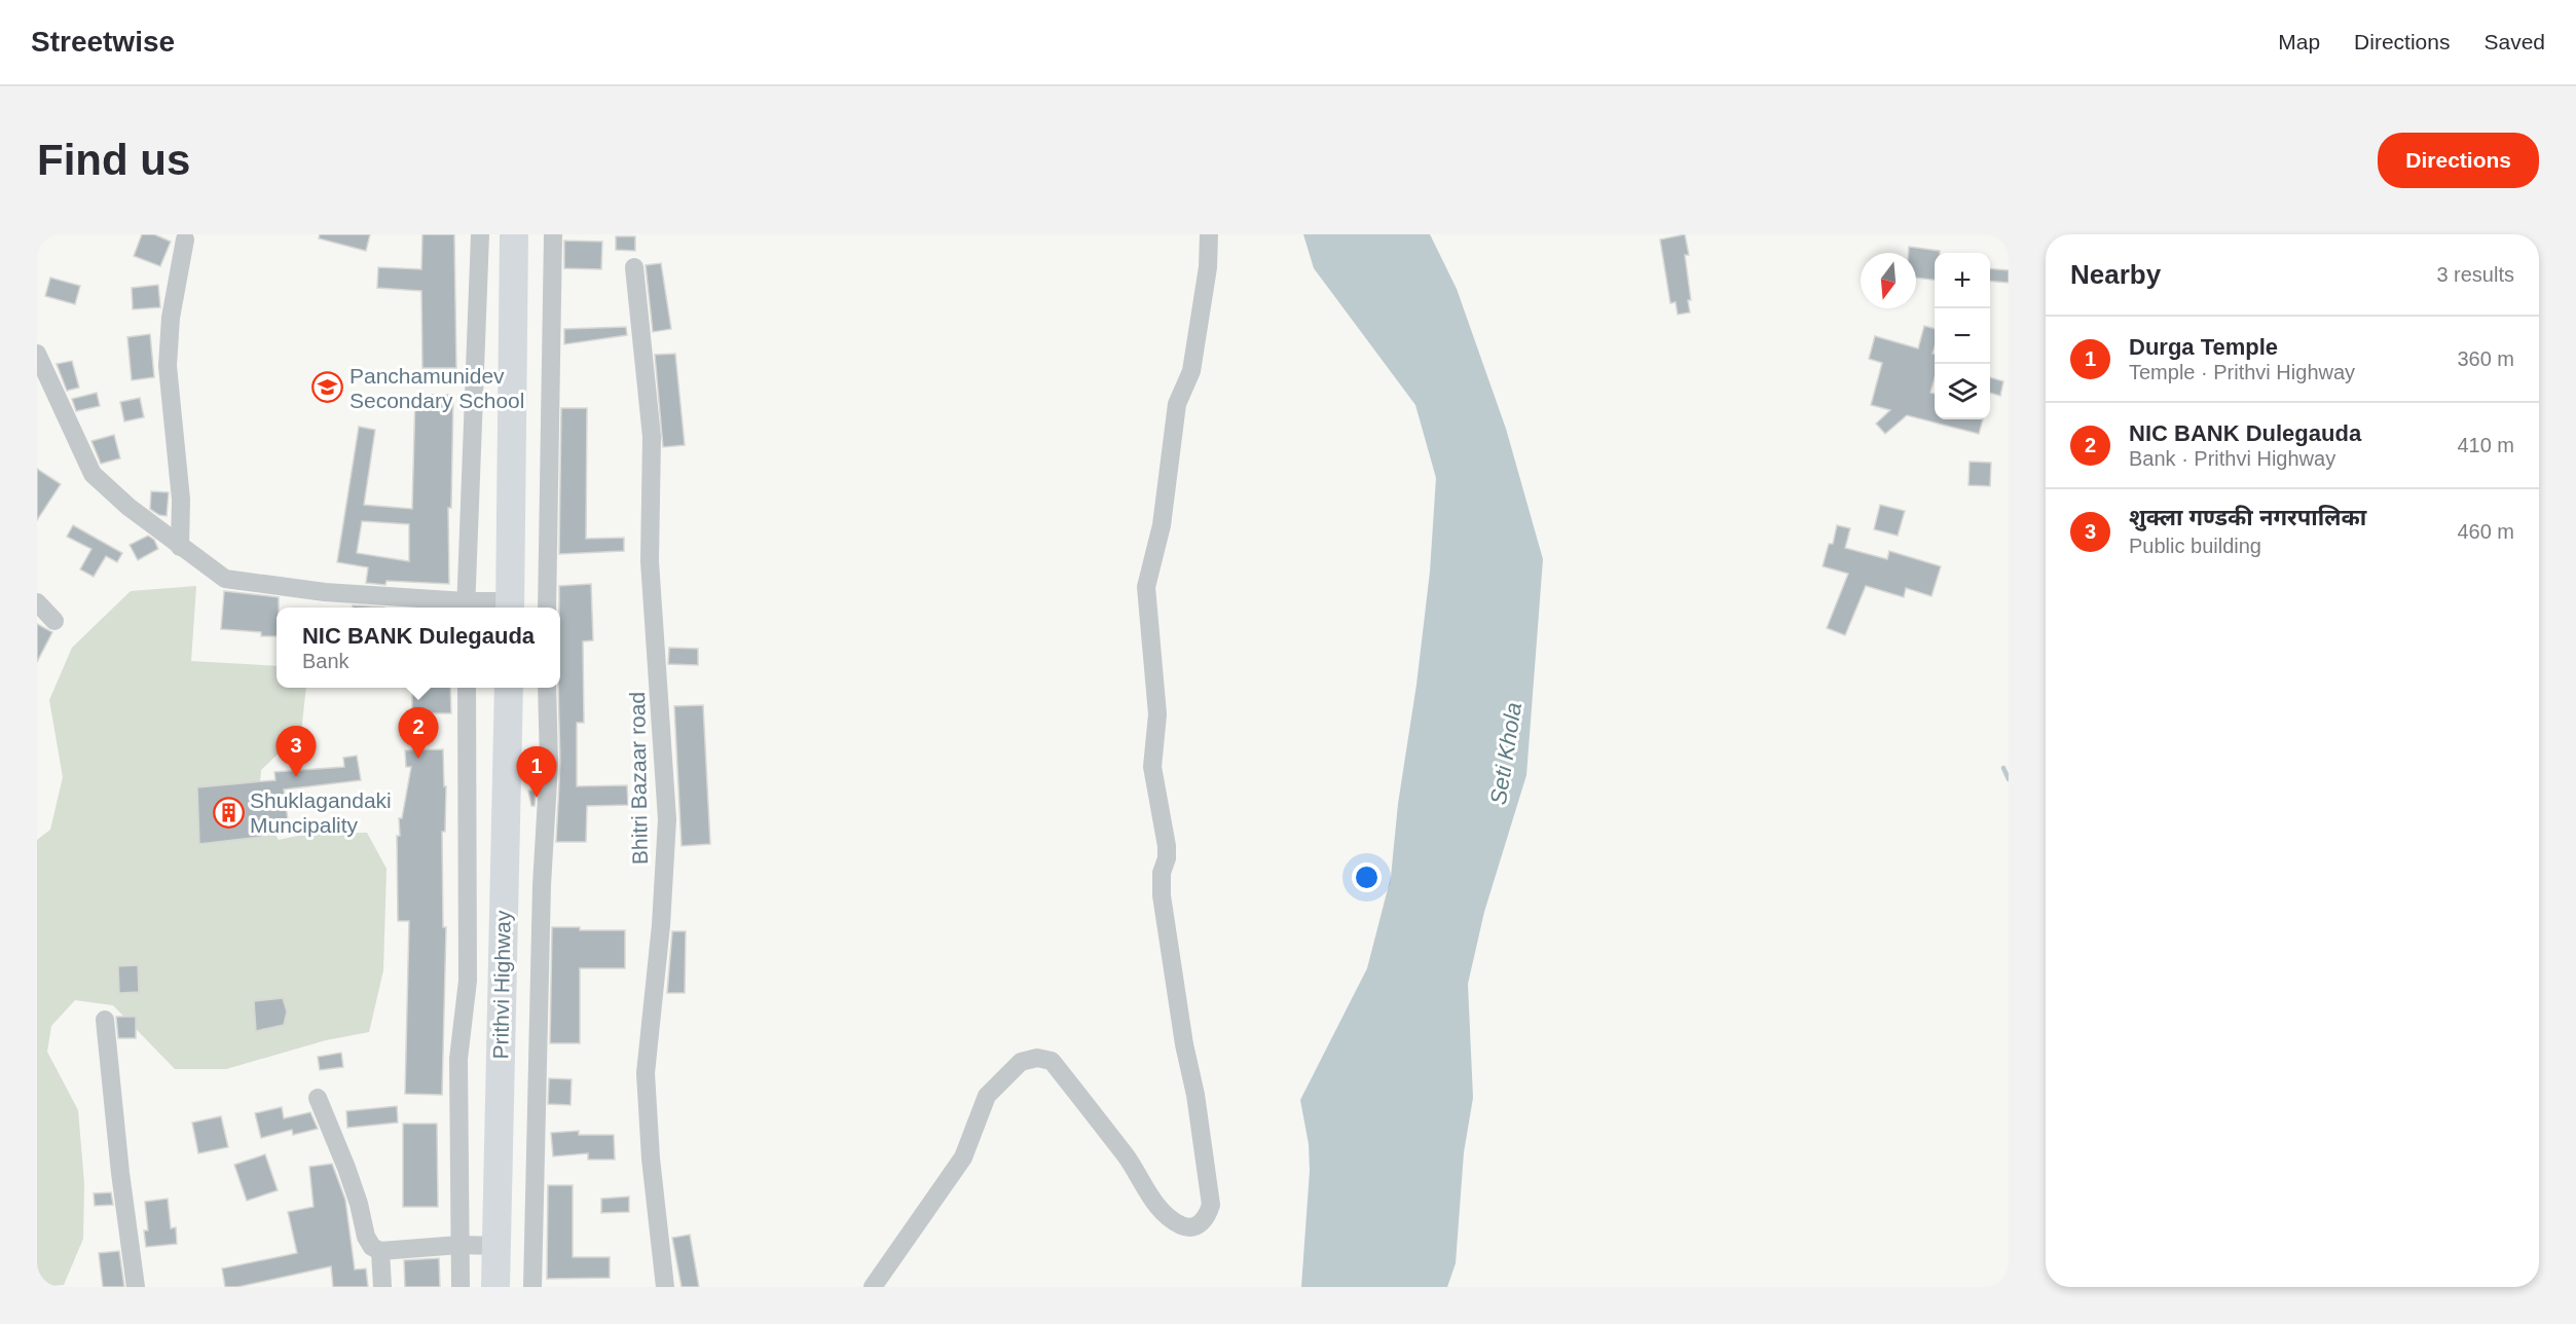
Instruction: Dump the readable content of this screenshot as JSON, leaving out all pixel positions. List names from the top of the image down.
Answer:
{
  "streets": {
    "highway": ["Prithvi Highway"],
    "street": ["Bhitri Bazaar road"]
  },
  "water": ["Seti Khola"],
  "places": {
    "school or university": ["Panchamunidev Secondary School"],
    "building": ["Shuklagandaki Muncipality"]
  },
  "north": "bottom",
  "page": {
    "header": "Streetwise",
    "nav": ["Map", "Directions", "Saved"],
    "buttons": "Directions",
    "title": "Find us",
    "heading": ["Nearby", "3 results"],
    "map_buttons": ["+", "−"],
    "list": [
      {
        "mark": "1",
        "name": "Durga Temple",
        "note": "Temple · Prithvi Highway",
        "value": "360 m"
      },
      {
        "mark": "2",
        "name": "NIC BANK Dulegauda",
        "note": "Bank · Prithvi Highway",
        "value": "410 m"
      },
      {
        "mark": "3",
        "name": "शुक्ला गण्डकी नगरपालिका",
        "note": "Public building",
        "value": "460 m"
      }
    ],
    "popup": ["NIC BANK Dulegauda", "Bank"],
    "pins": ["2", "3", "1"]
  }
}
